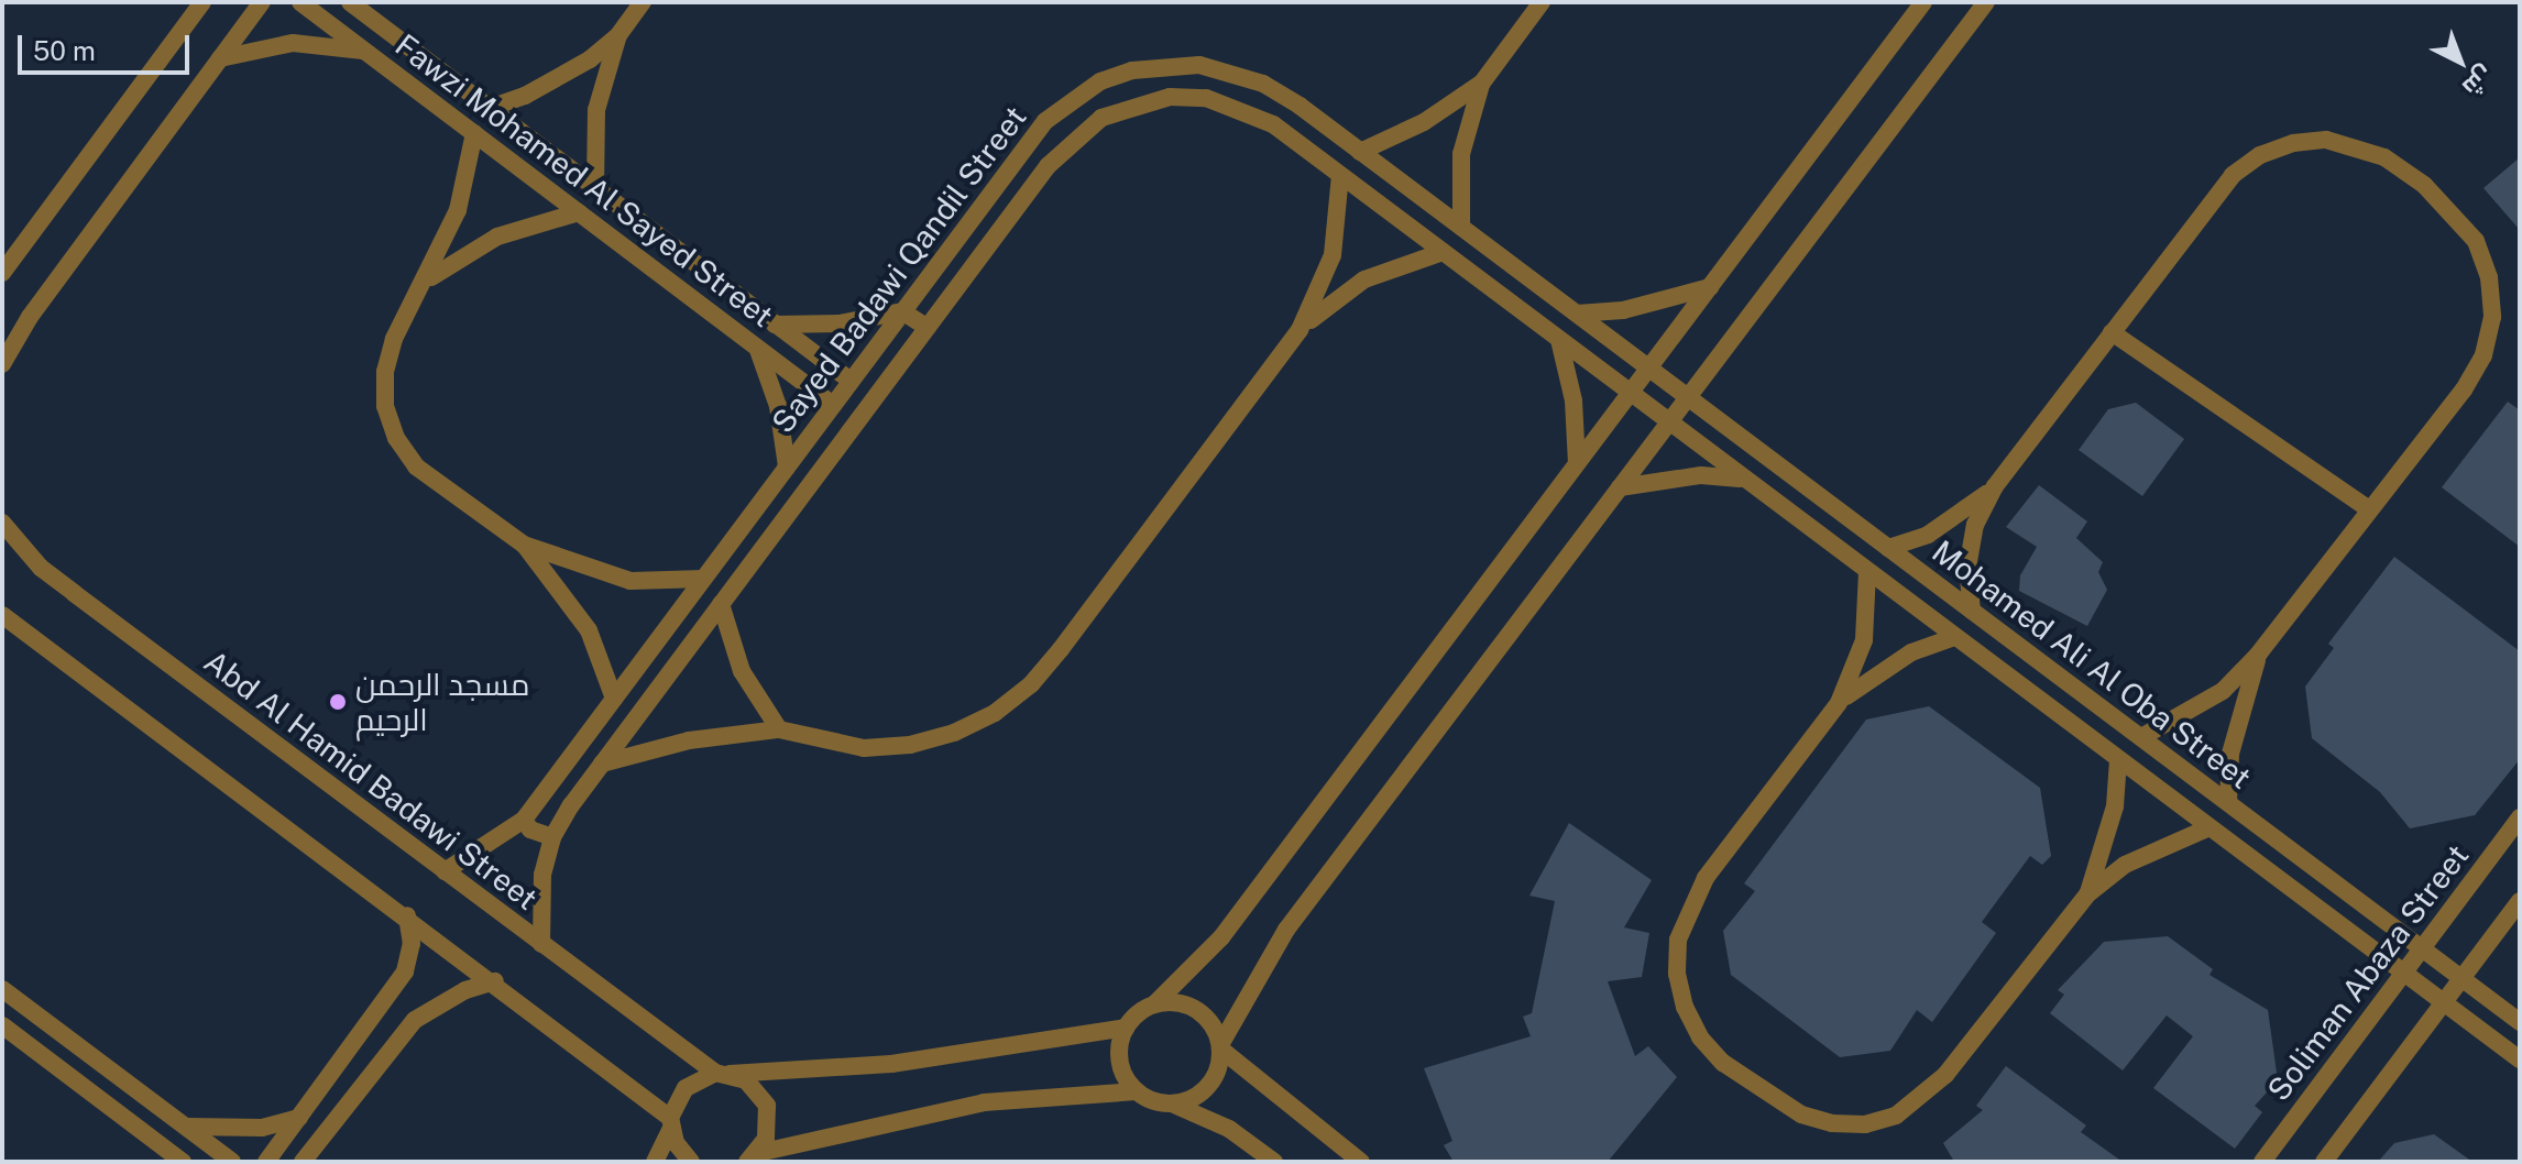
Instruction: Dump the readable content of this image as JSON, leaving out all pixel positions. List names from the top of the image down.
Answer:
{
  "streets": {
    "street": [
      "Fawzi Mohamed Al Sayed Street",
      "Sayed Badawi Qandil Street",
      "Mohamed Ali Al Oba Street",
      "Abd Al Hamid Badawi Street",
      "Soliman Abaza Street"
    ]
  },
  "crossings": [
    ["Fawzi Mohamed Al Sayed Street", "Sayed Badawi Qandil Street"],
    ["Sayed Badawi Qandil Street", "Mohamed Ali Al Oba Street"],
    ["Sayed Badawi Qandil Street", "Abd Al Hamid Badawi Street"],
    ["Mohamed Ali Al Oba Street", "Soliman Abaza Street"]
  ],
  "places": ["مسجد الرحمن الرحيم"],
  "scale_bar": "50 m",
  "north": "bottom right"
}
